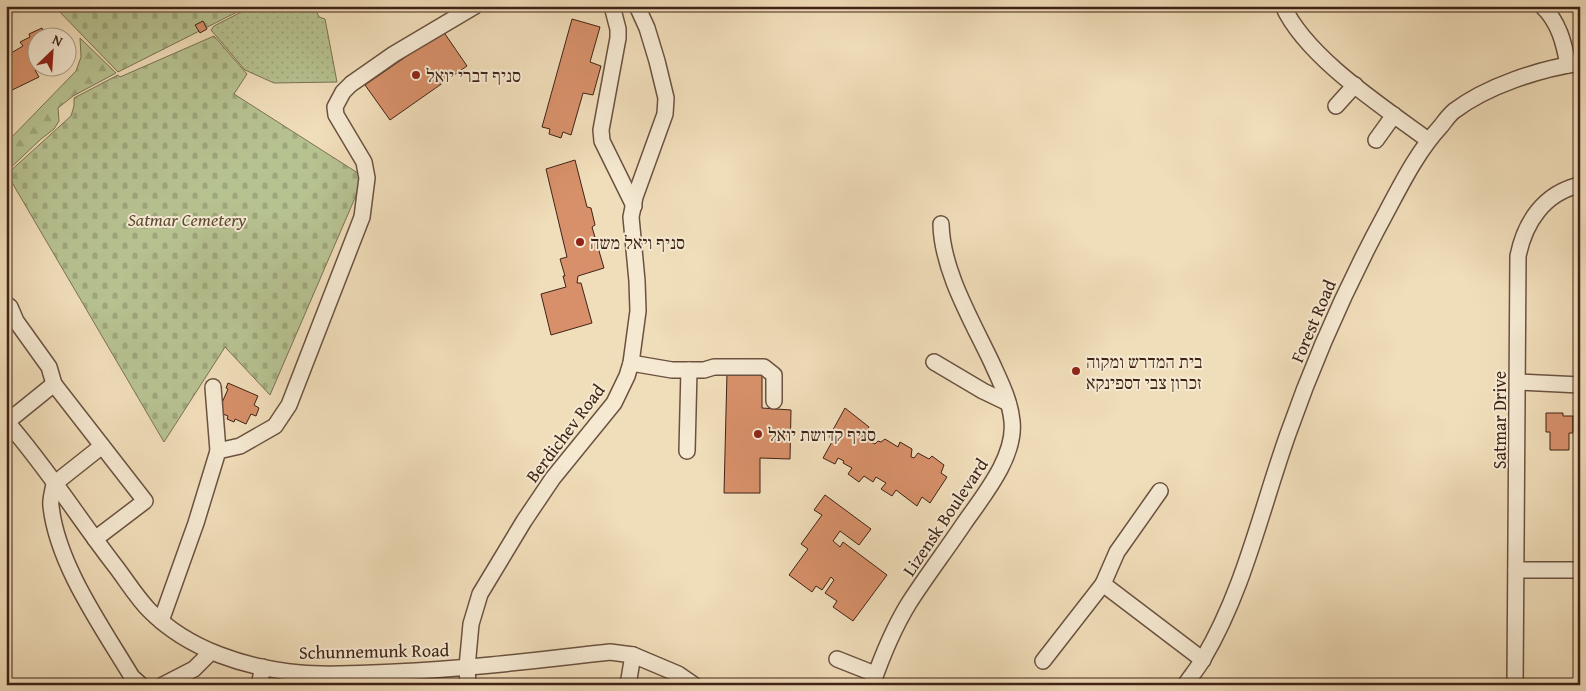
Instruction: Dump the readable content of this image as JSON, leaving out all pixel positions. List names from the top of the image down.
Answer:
{
  "streets": {
    "street": [
      "Forest Road",
      "Satmar Drive",
      "Berdichev Road",
      "Lizensk Boulevard",
      "Schunnemunk Road"
    ]
  },
  "crossings": [
    ["Berdichev Road", "Schunnemunk Road"]
  ],
  "parks": ["Satmar Cemetery"],
  "places": [
    "סניף דברי יואל",
    "סניף ויאל משה",
    "בית המדרש ומקוה זכרון צבי דספינקא",
    "סניף קדושת יואל"
  ],
  "north": "top right"
}
